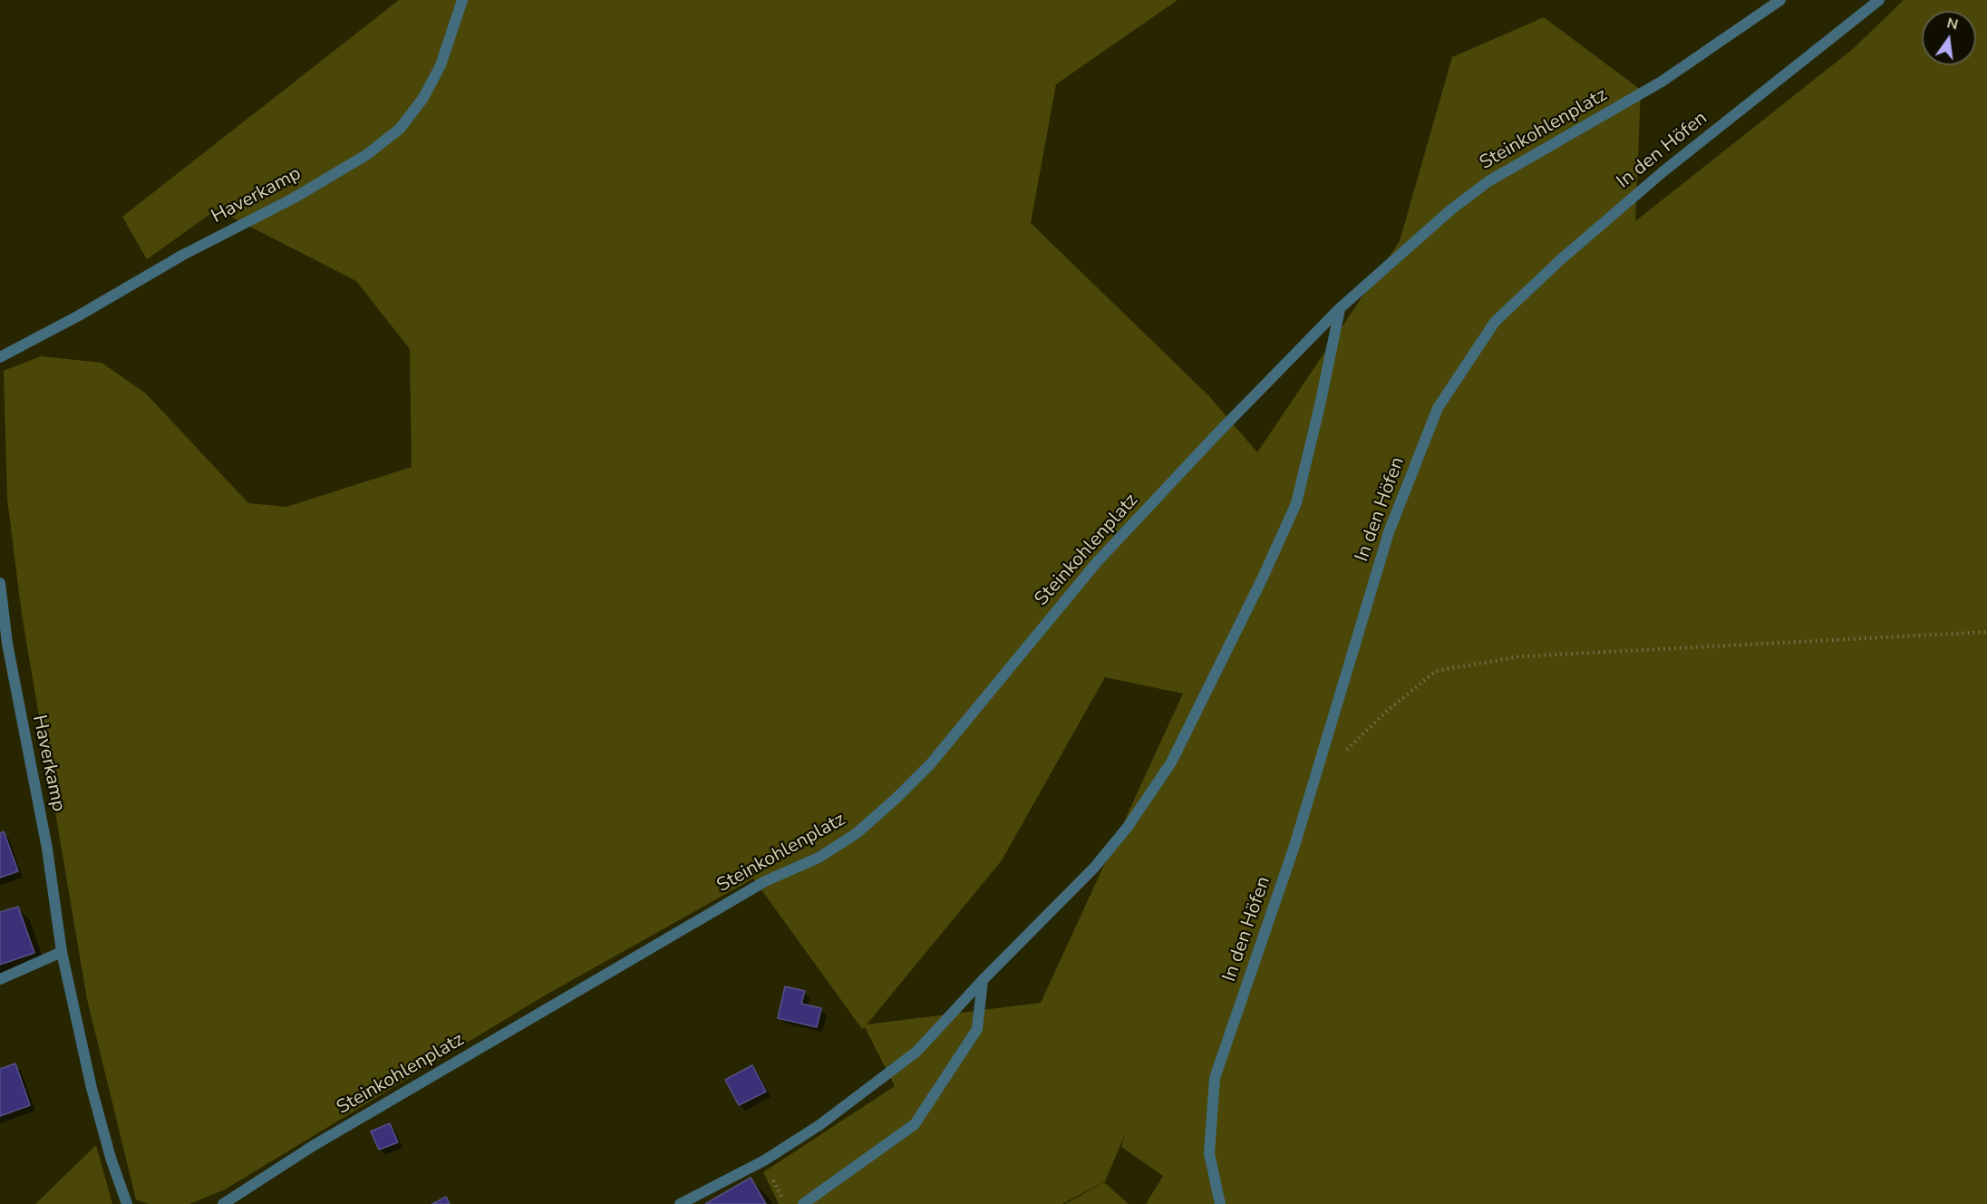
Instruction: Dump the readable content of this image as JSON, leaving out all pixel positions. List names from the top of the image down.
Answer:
{
  "streets": {
    "street": ["Steinkohlenplatz", "In den Höfen", "Haverkamp"]
  },
  "north": "top"
}
